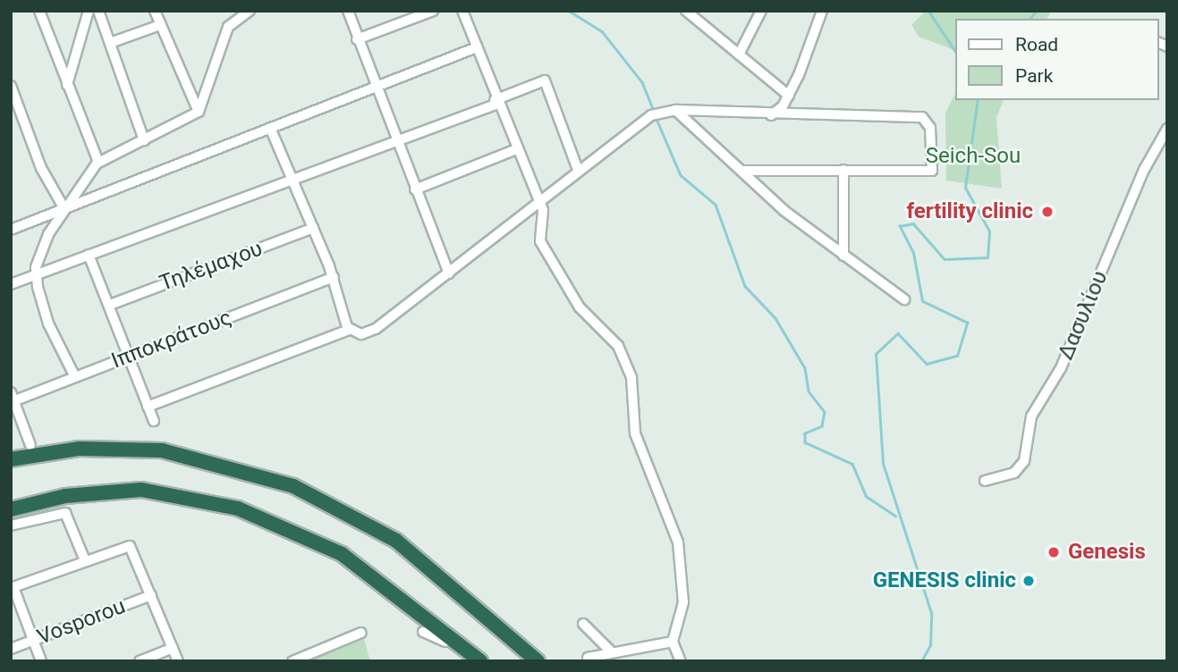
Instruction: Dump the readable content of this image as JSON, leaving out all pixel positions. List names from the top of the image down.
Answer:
{
  "streets": {
    "street": [
      "Τηλέμαχου",
      "Δασυλίου",
      "Ιπποκράτους",
      "Vosporou"
    ]
  },
  "parks": ["Seich-Sou"],
  "places": ["fertility clinic", "Genesis", "GENESIS clinic"],
  "legend": ["Road", "Park"]
}
